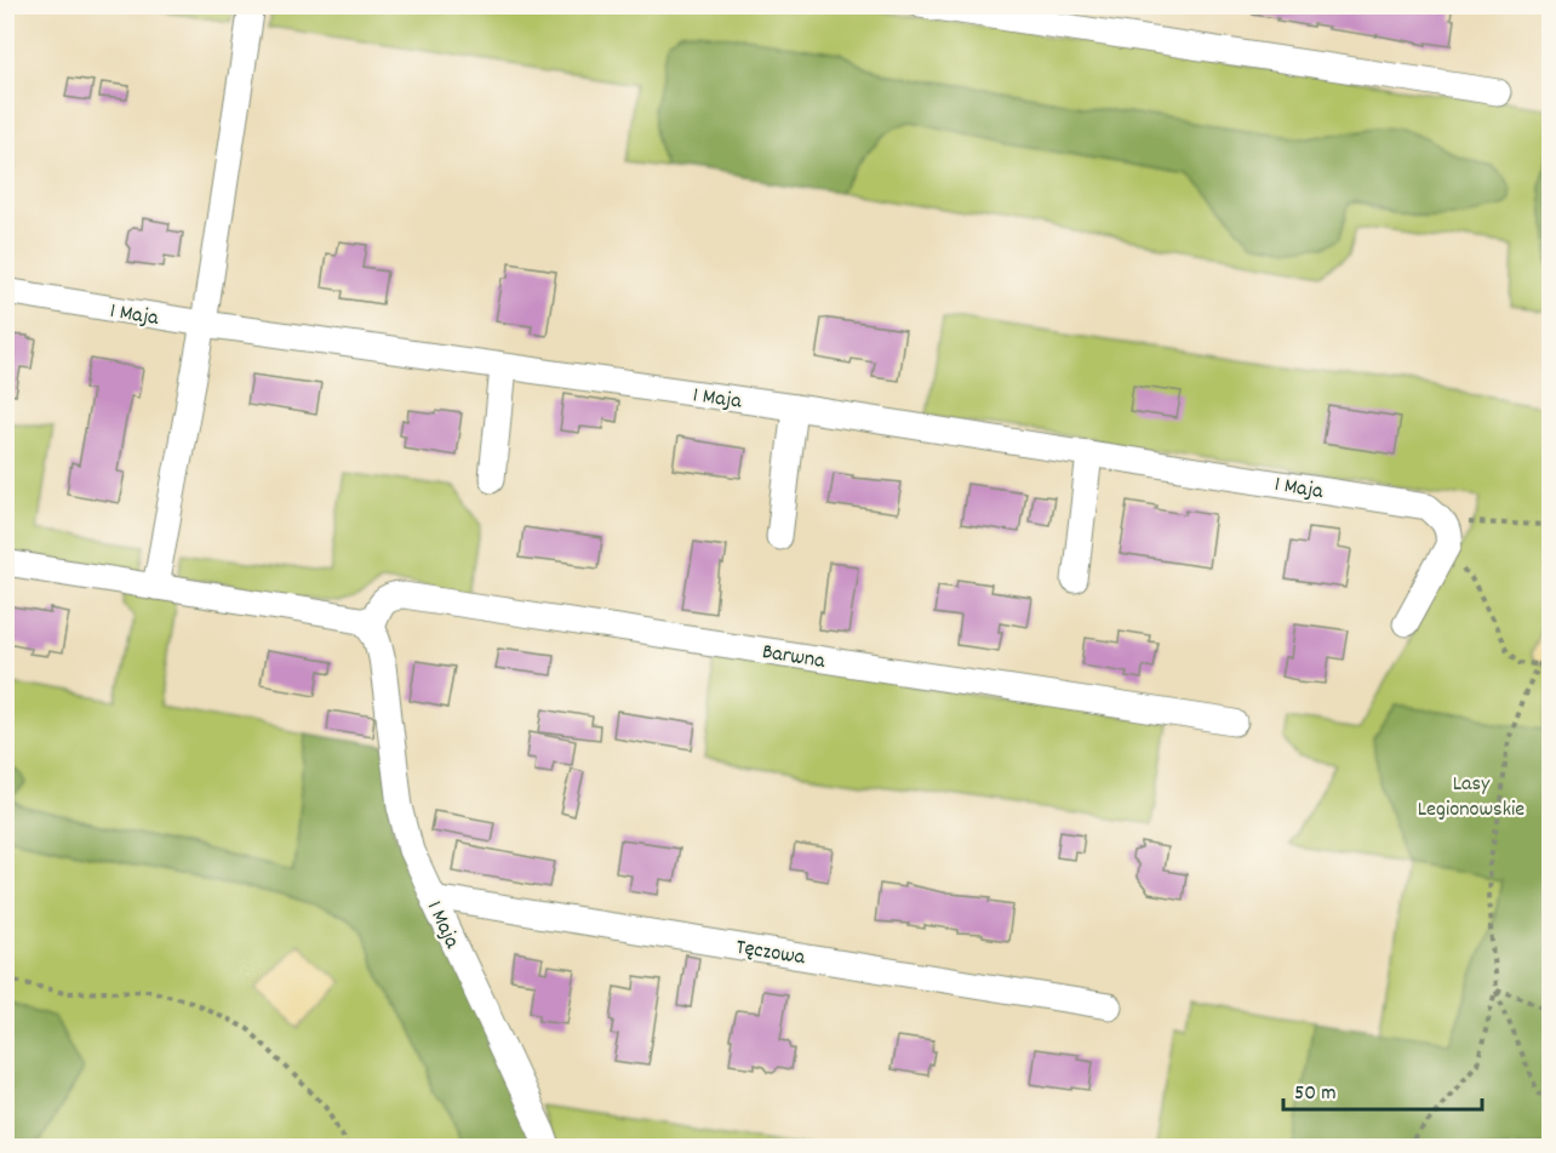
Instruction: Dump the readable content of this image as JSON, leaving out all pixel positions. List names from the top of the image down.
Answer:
{
  "streets": {
    "street": ["1 Maja", "Barwna", "Tęczowa"]
  },
  "crossings": [
    ["1 Maja", "Barwna"],
    ["1 Maja", "Tęczowa"]
  ],
  "parks": ["Lasy Legionowskie"],
  "scale_bar": "50 m"
}
